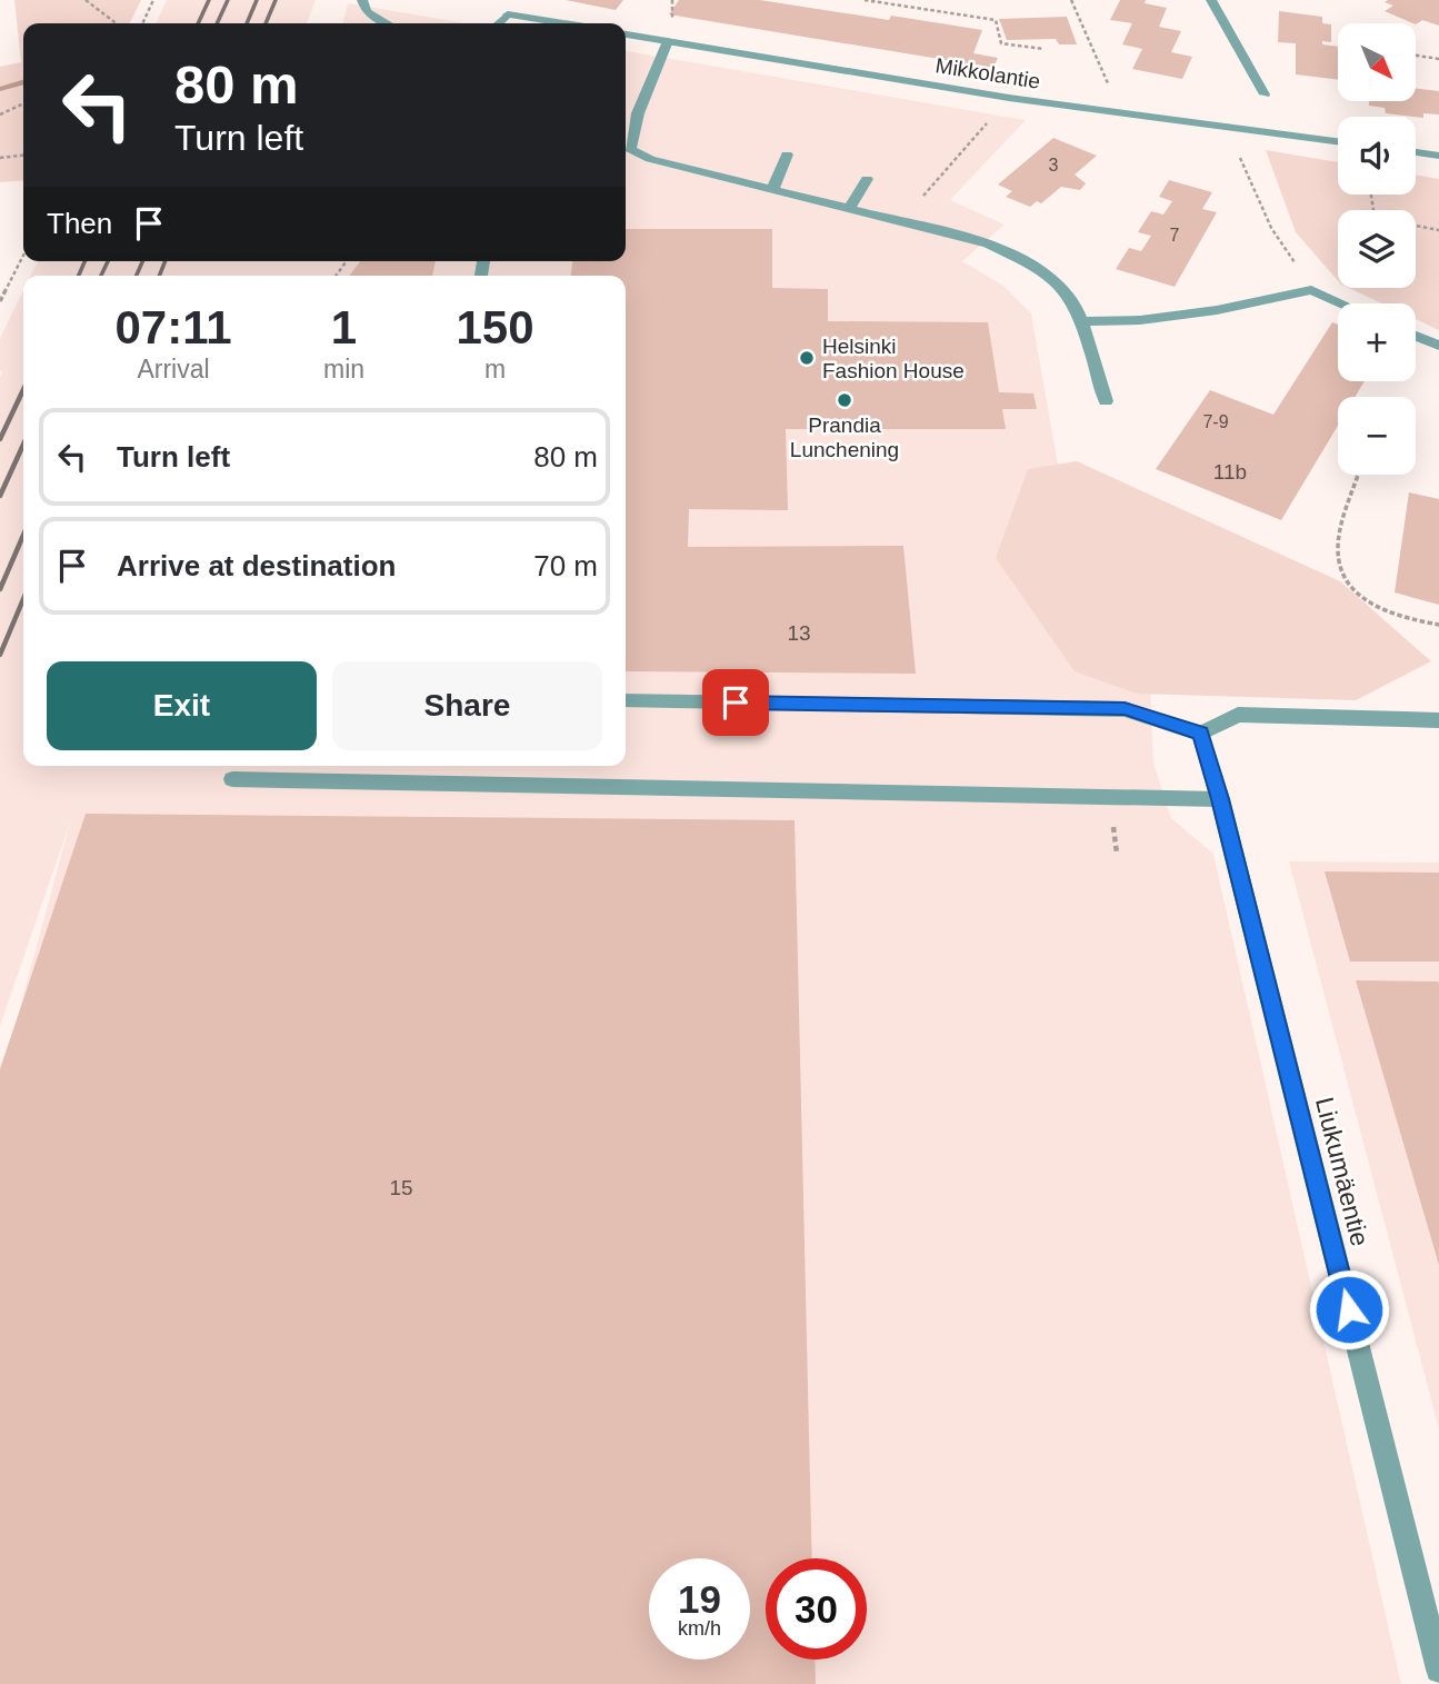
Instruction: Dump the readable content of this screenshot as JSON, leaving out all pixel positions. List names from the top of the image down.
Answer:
{
  "streets": {
    "street": ["Mikkolantie", "Liukumäentie"]
  },
  "places": ["Helsinki Fashion House", "Prandia Lunchening"],
  "house_numbers": [
    "3",
    "7",
    "7-9",
    "11b",
    "13",
    "15"
  ],
  "north": "bottom right",
  "page": {
    "map_buttons": ["+", "−"],
    "turn": ["80 m", "Turn left"],
    "then": "Then",
    "eta": [
      "07:11",
      "Arrival",
      "1",
      "min",
      "150",
      "m"
    ],
    "list": [
      {
        "name": "Turn left",
        "value": "80 m"
      },
      {
        "name": "Arrive at destination",
        "value": "70 m"
      }
    ],
    "buttons": ["Exit", "Share"],
    "speed": "19 km/h",
    "limit": "30"
  }
}
